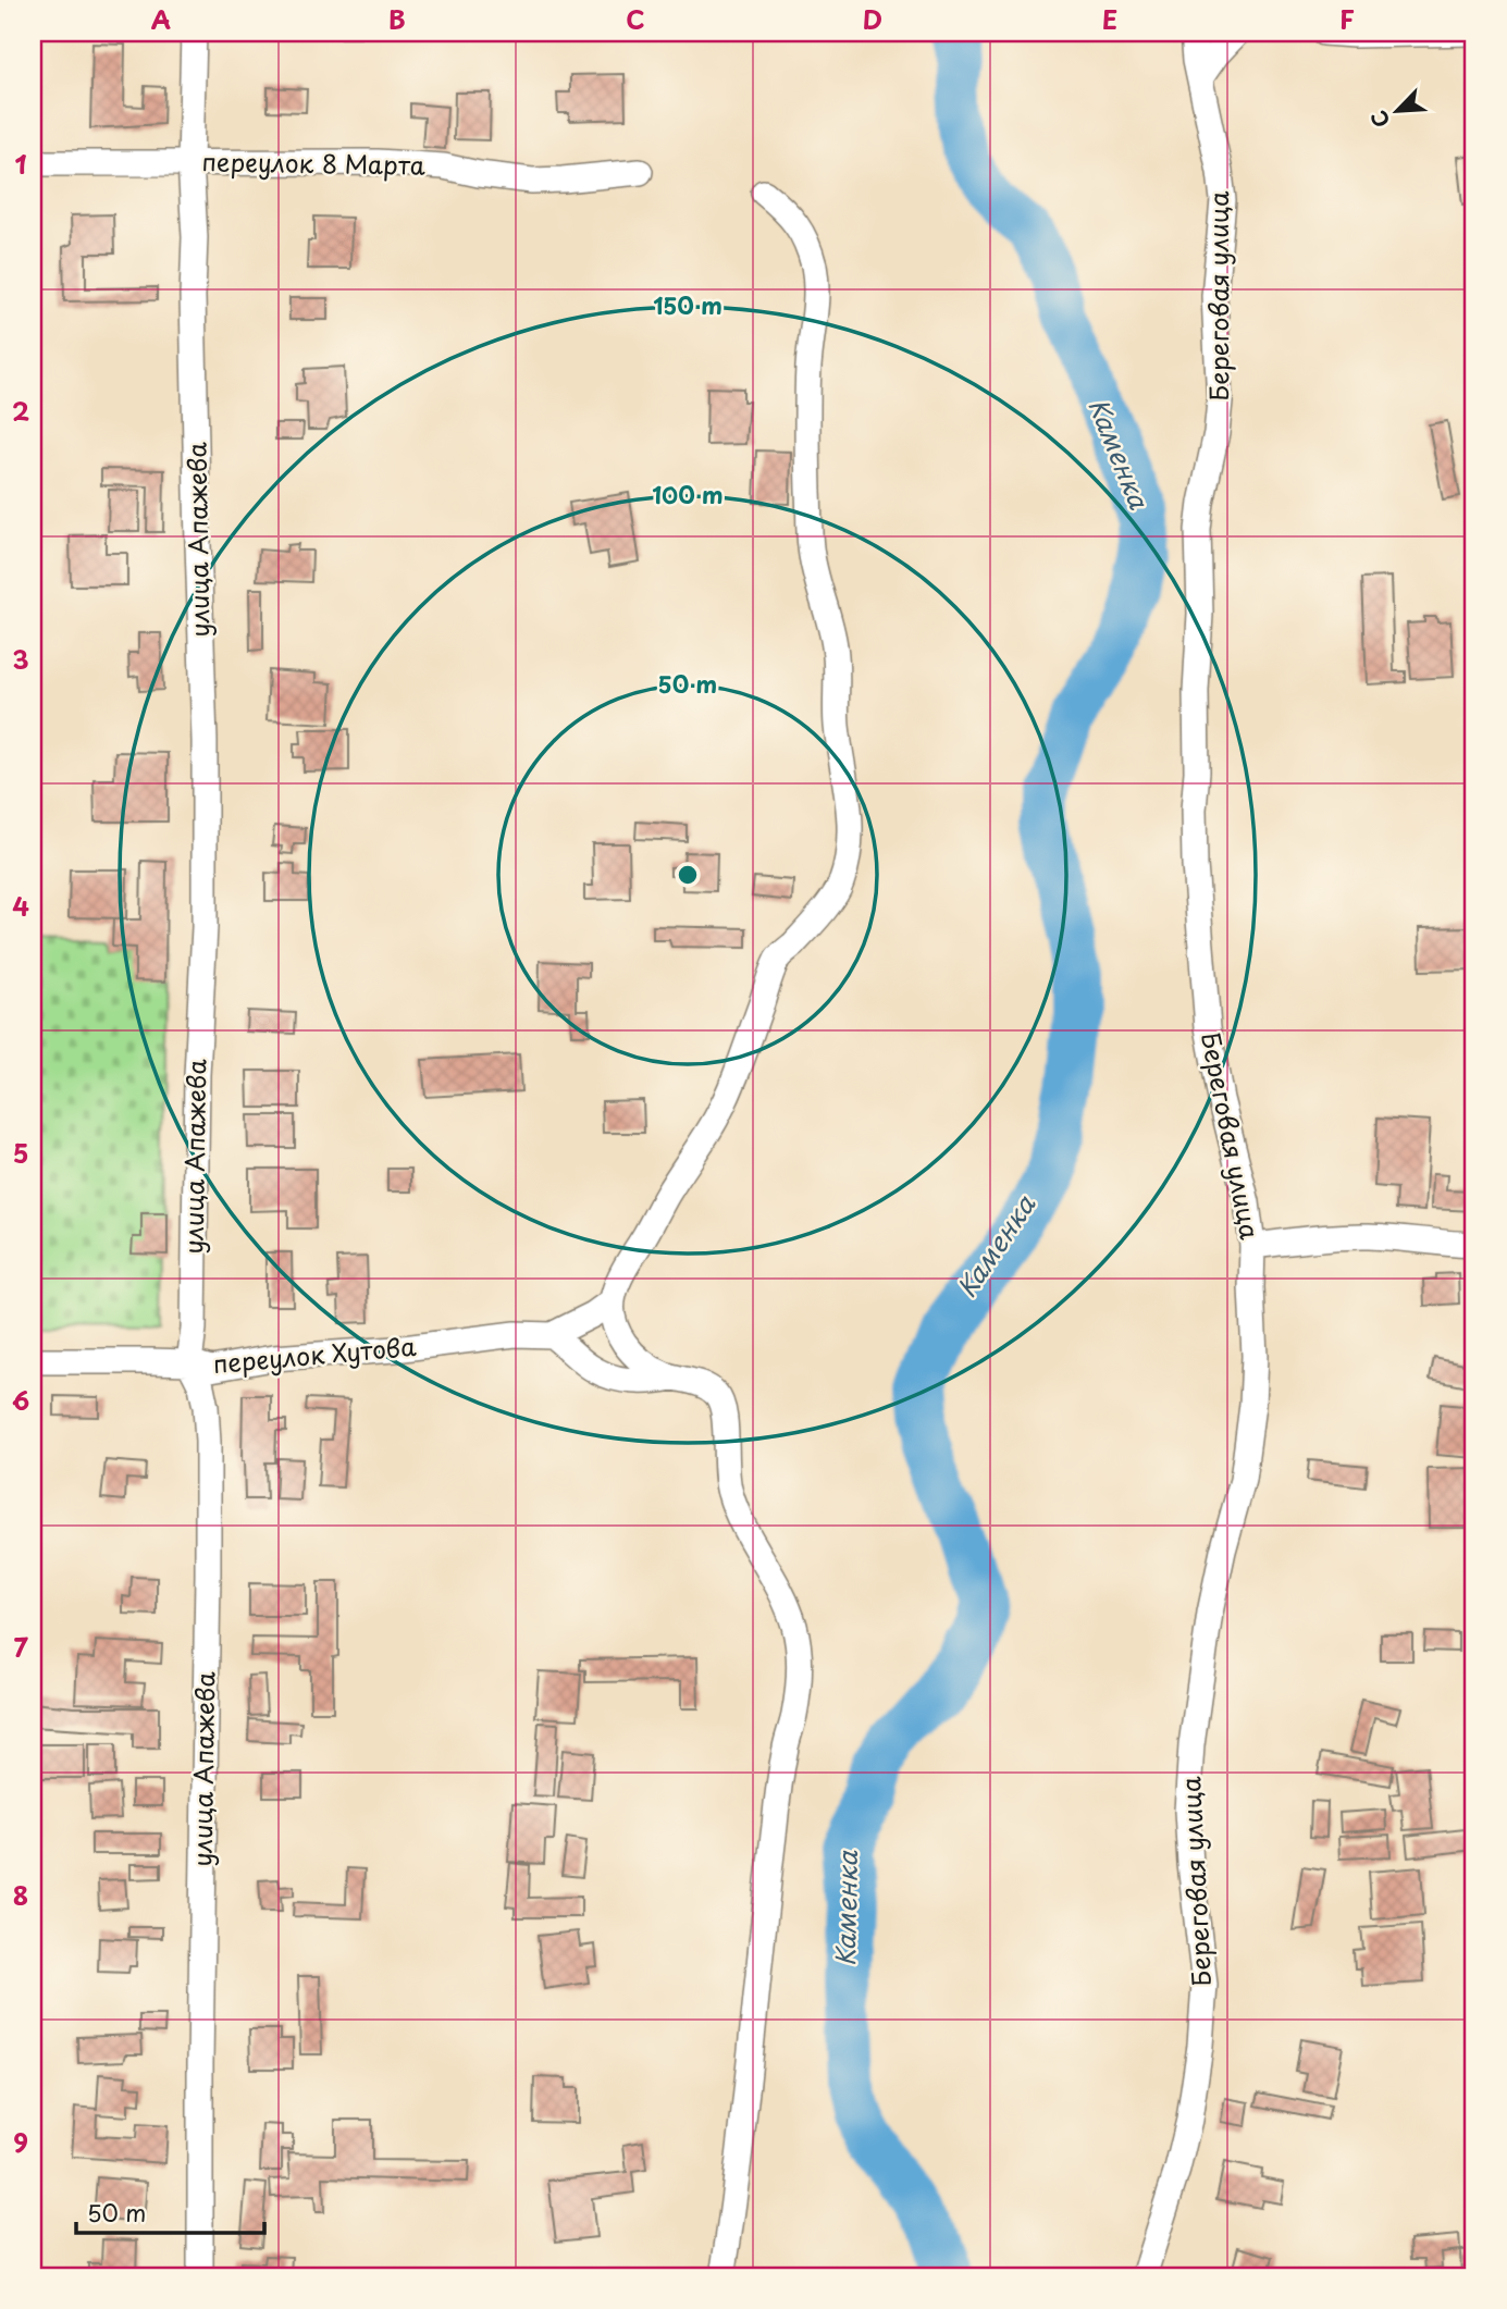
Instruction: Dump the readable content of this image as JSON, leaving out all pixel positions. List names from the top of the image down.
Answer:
{
  "streets": {
    "street": [
      "переулок 8 Марта",
      "Береговая улица",
      "улица Апажева",
      "переулок Хутова"
    ]
  },
  "crossings": [
    ["переулок 8 Марта", "улица Апажева"],
    ["улица Апажева", "переулок Хутова"]
  ],
  "water": ["Каменка"],
  "scale_bar": "50 m",
  "north": "bottom left",
  "grid": {
    "columns": [
      "A",
      "B",
      "C",
      "D",
      "E",
      "F"
    ],
    "rows": [
      "1",
      "2",
      "3",
      "4",
      "5",
      "6",
      "7",
      "8",
      "9"
    ]
  },
  "rings": ["150 m", "100 m", "50 m"]
}
